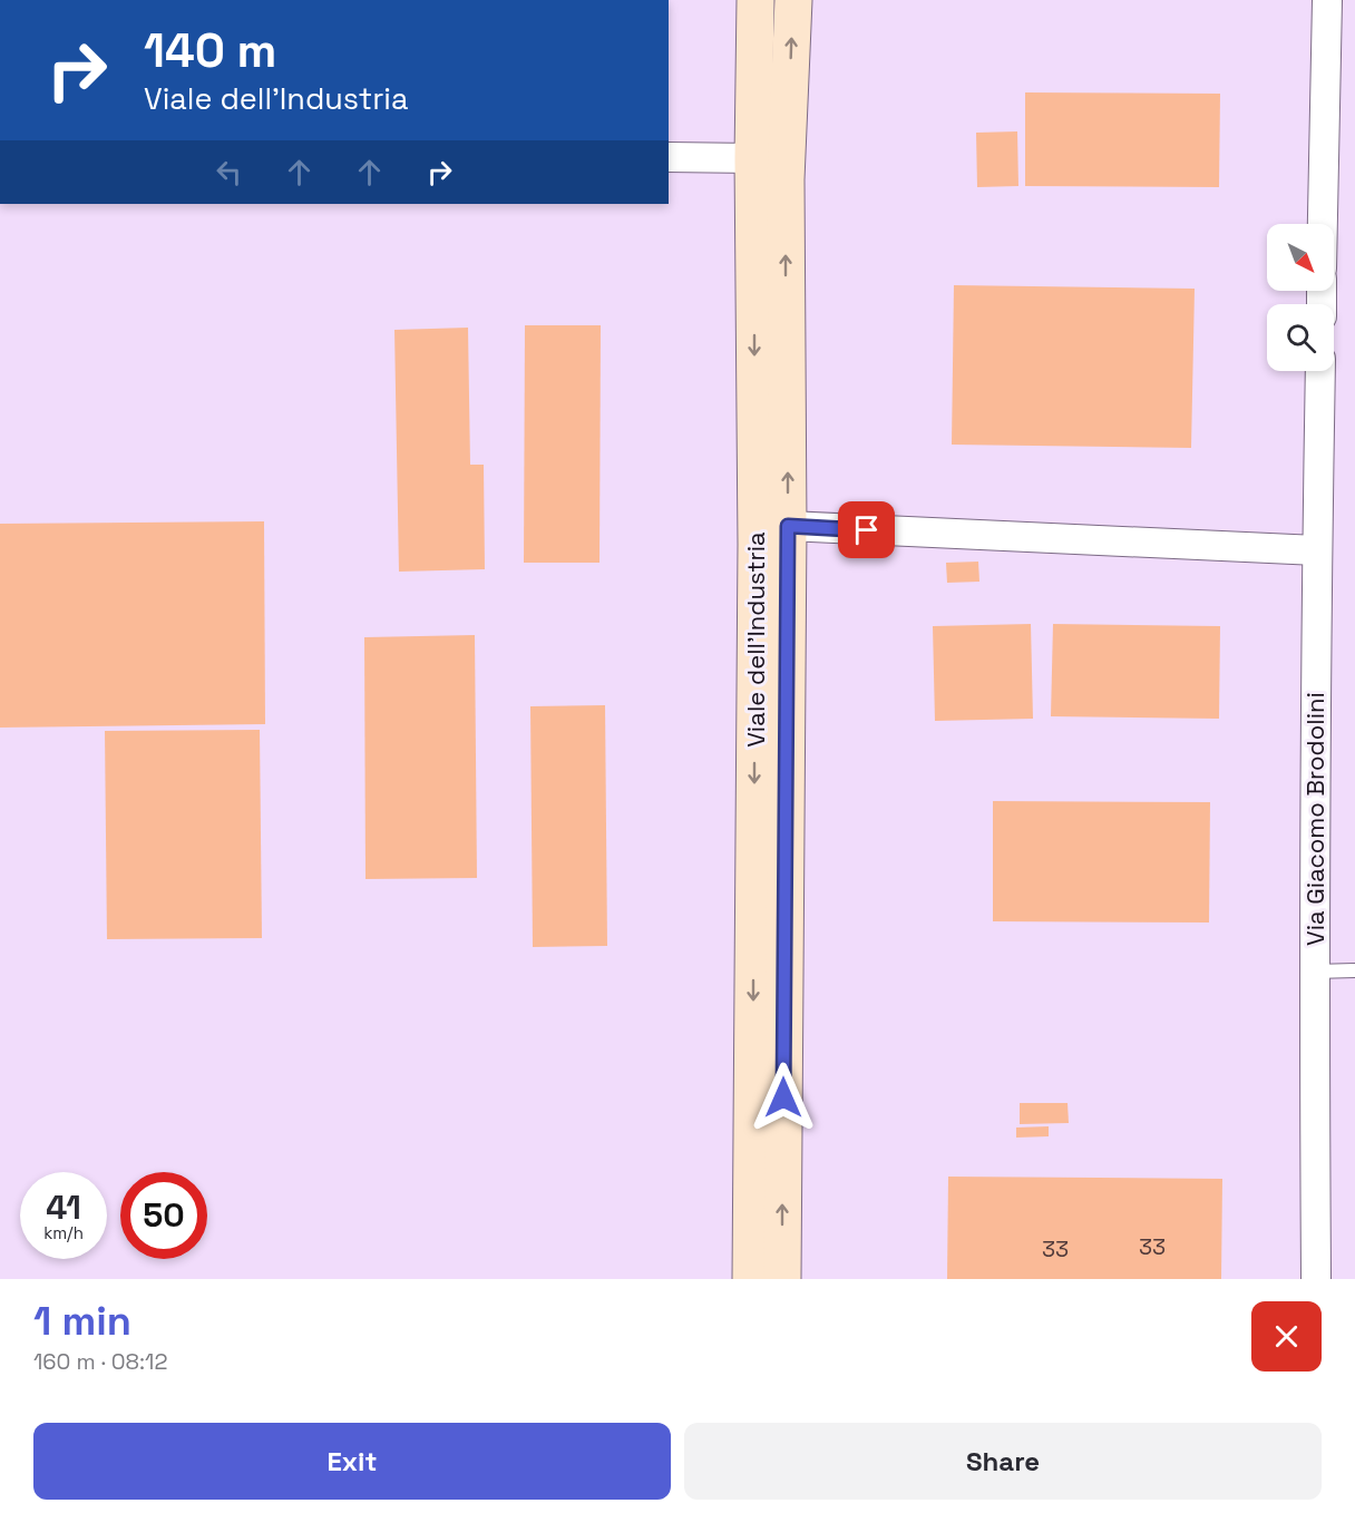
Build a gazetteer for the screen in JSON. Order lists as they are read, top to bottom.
{
  "streets": {
    "main road": ["Viale dell'Industria"],
    "street": ["Via Giacomo Brodolini"]
  },
  "crossings": [
    ["Viale dell'Industria", "Via Giacomo Brodolini"]
  ],
  "house_numbers": ["33", "33"],
  "north": "bottom right",
  "page": {
    "turn": ["140 m", "Viale dell'Industria"],
    "speed": "41 km/h",
    "limit": "50",
    "heading": ["1 min", "160 m · 08:12"],
    "buttons": ["Exit", "Share"]
  }
}
